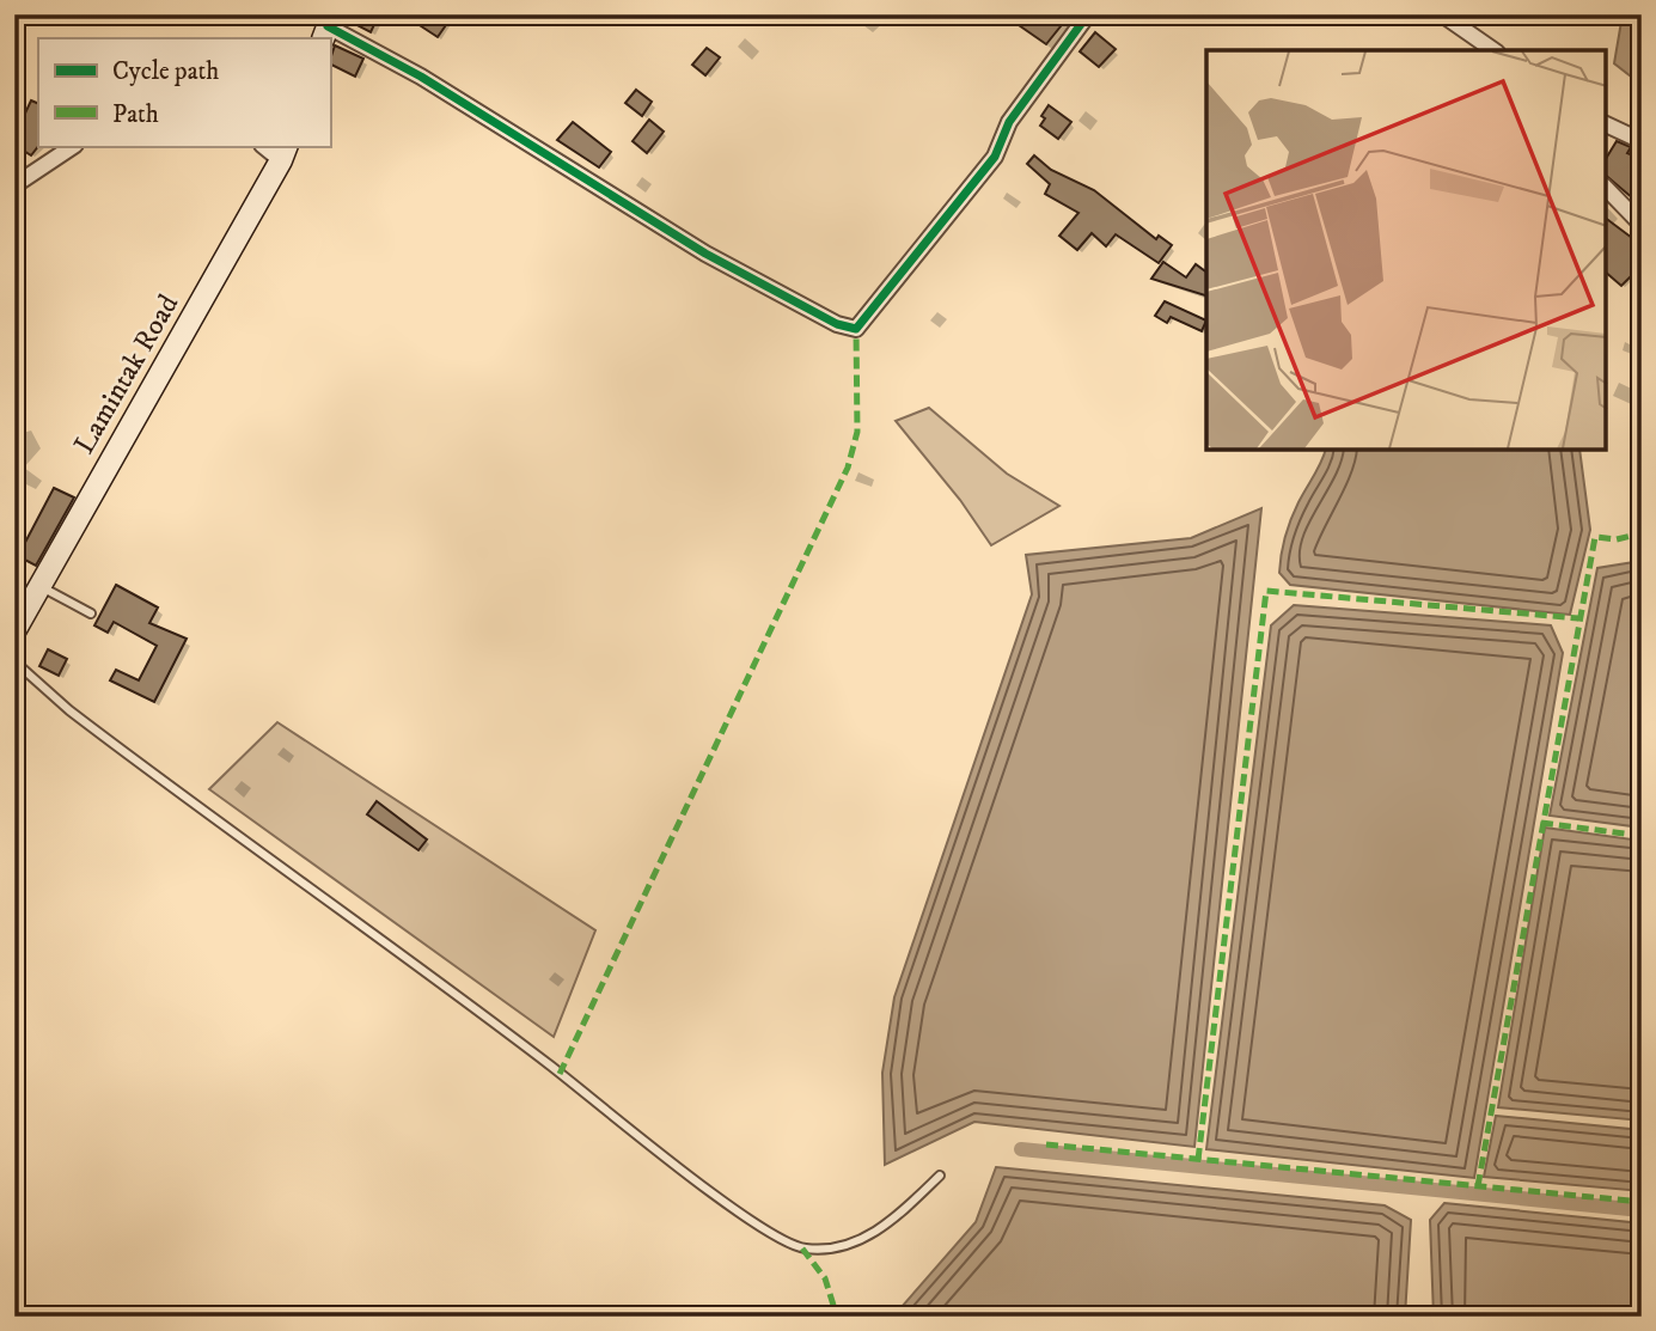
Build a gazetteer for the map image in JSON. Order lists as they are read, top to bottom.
{
  "streets": {
    "main road": ["Lamintak Road"]
  },
  "legend": ["Cycle path", "Path"]
}
